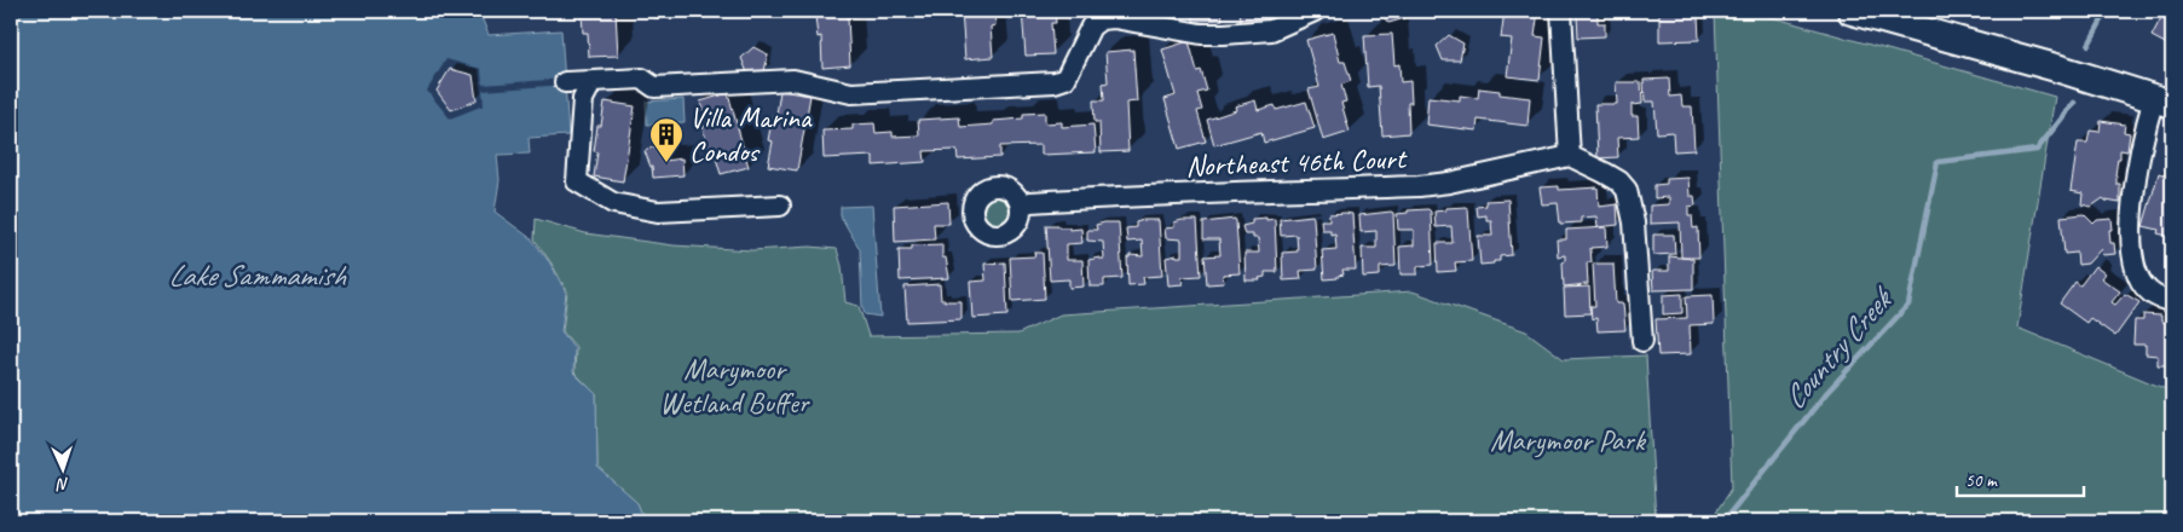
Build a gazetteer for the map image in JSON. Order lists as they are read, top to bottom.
{
  "streets": {
    "street": ["Northeast 46th Court"]
  },
  "water": ["Lake Sammamish", "Country Creek"],
  "parks": ["Marymoor Wetland Buffer", "Marymoor Park"],
  "places": {
    "building": ["Villa Marina Condos"]
  },
  "scale_bar": "50 m",
  "north": "bottom"
}
